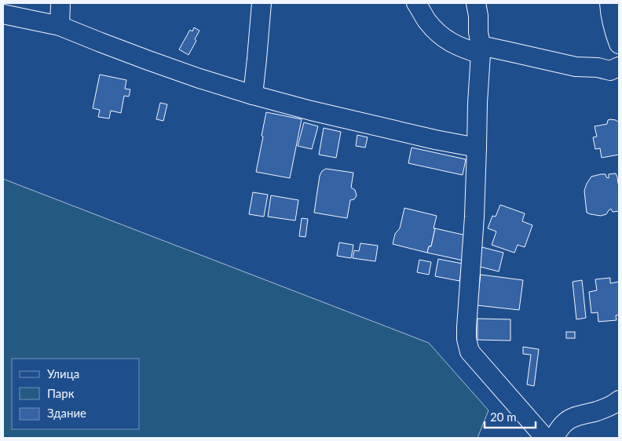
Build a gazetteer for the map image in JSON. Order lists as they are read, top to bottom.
{
  "legend": ["Улица", "Парк", "Здание"],
  "scale_bar": "20 m"
}
